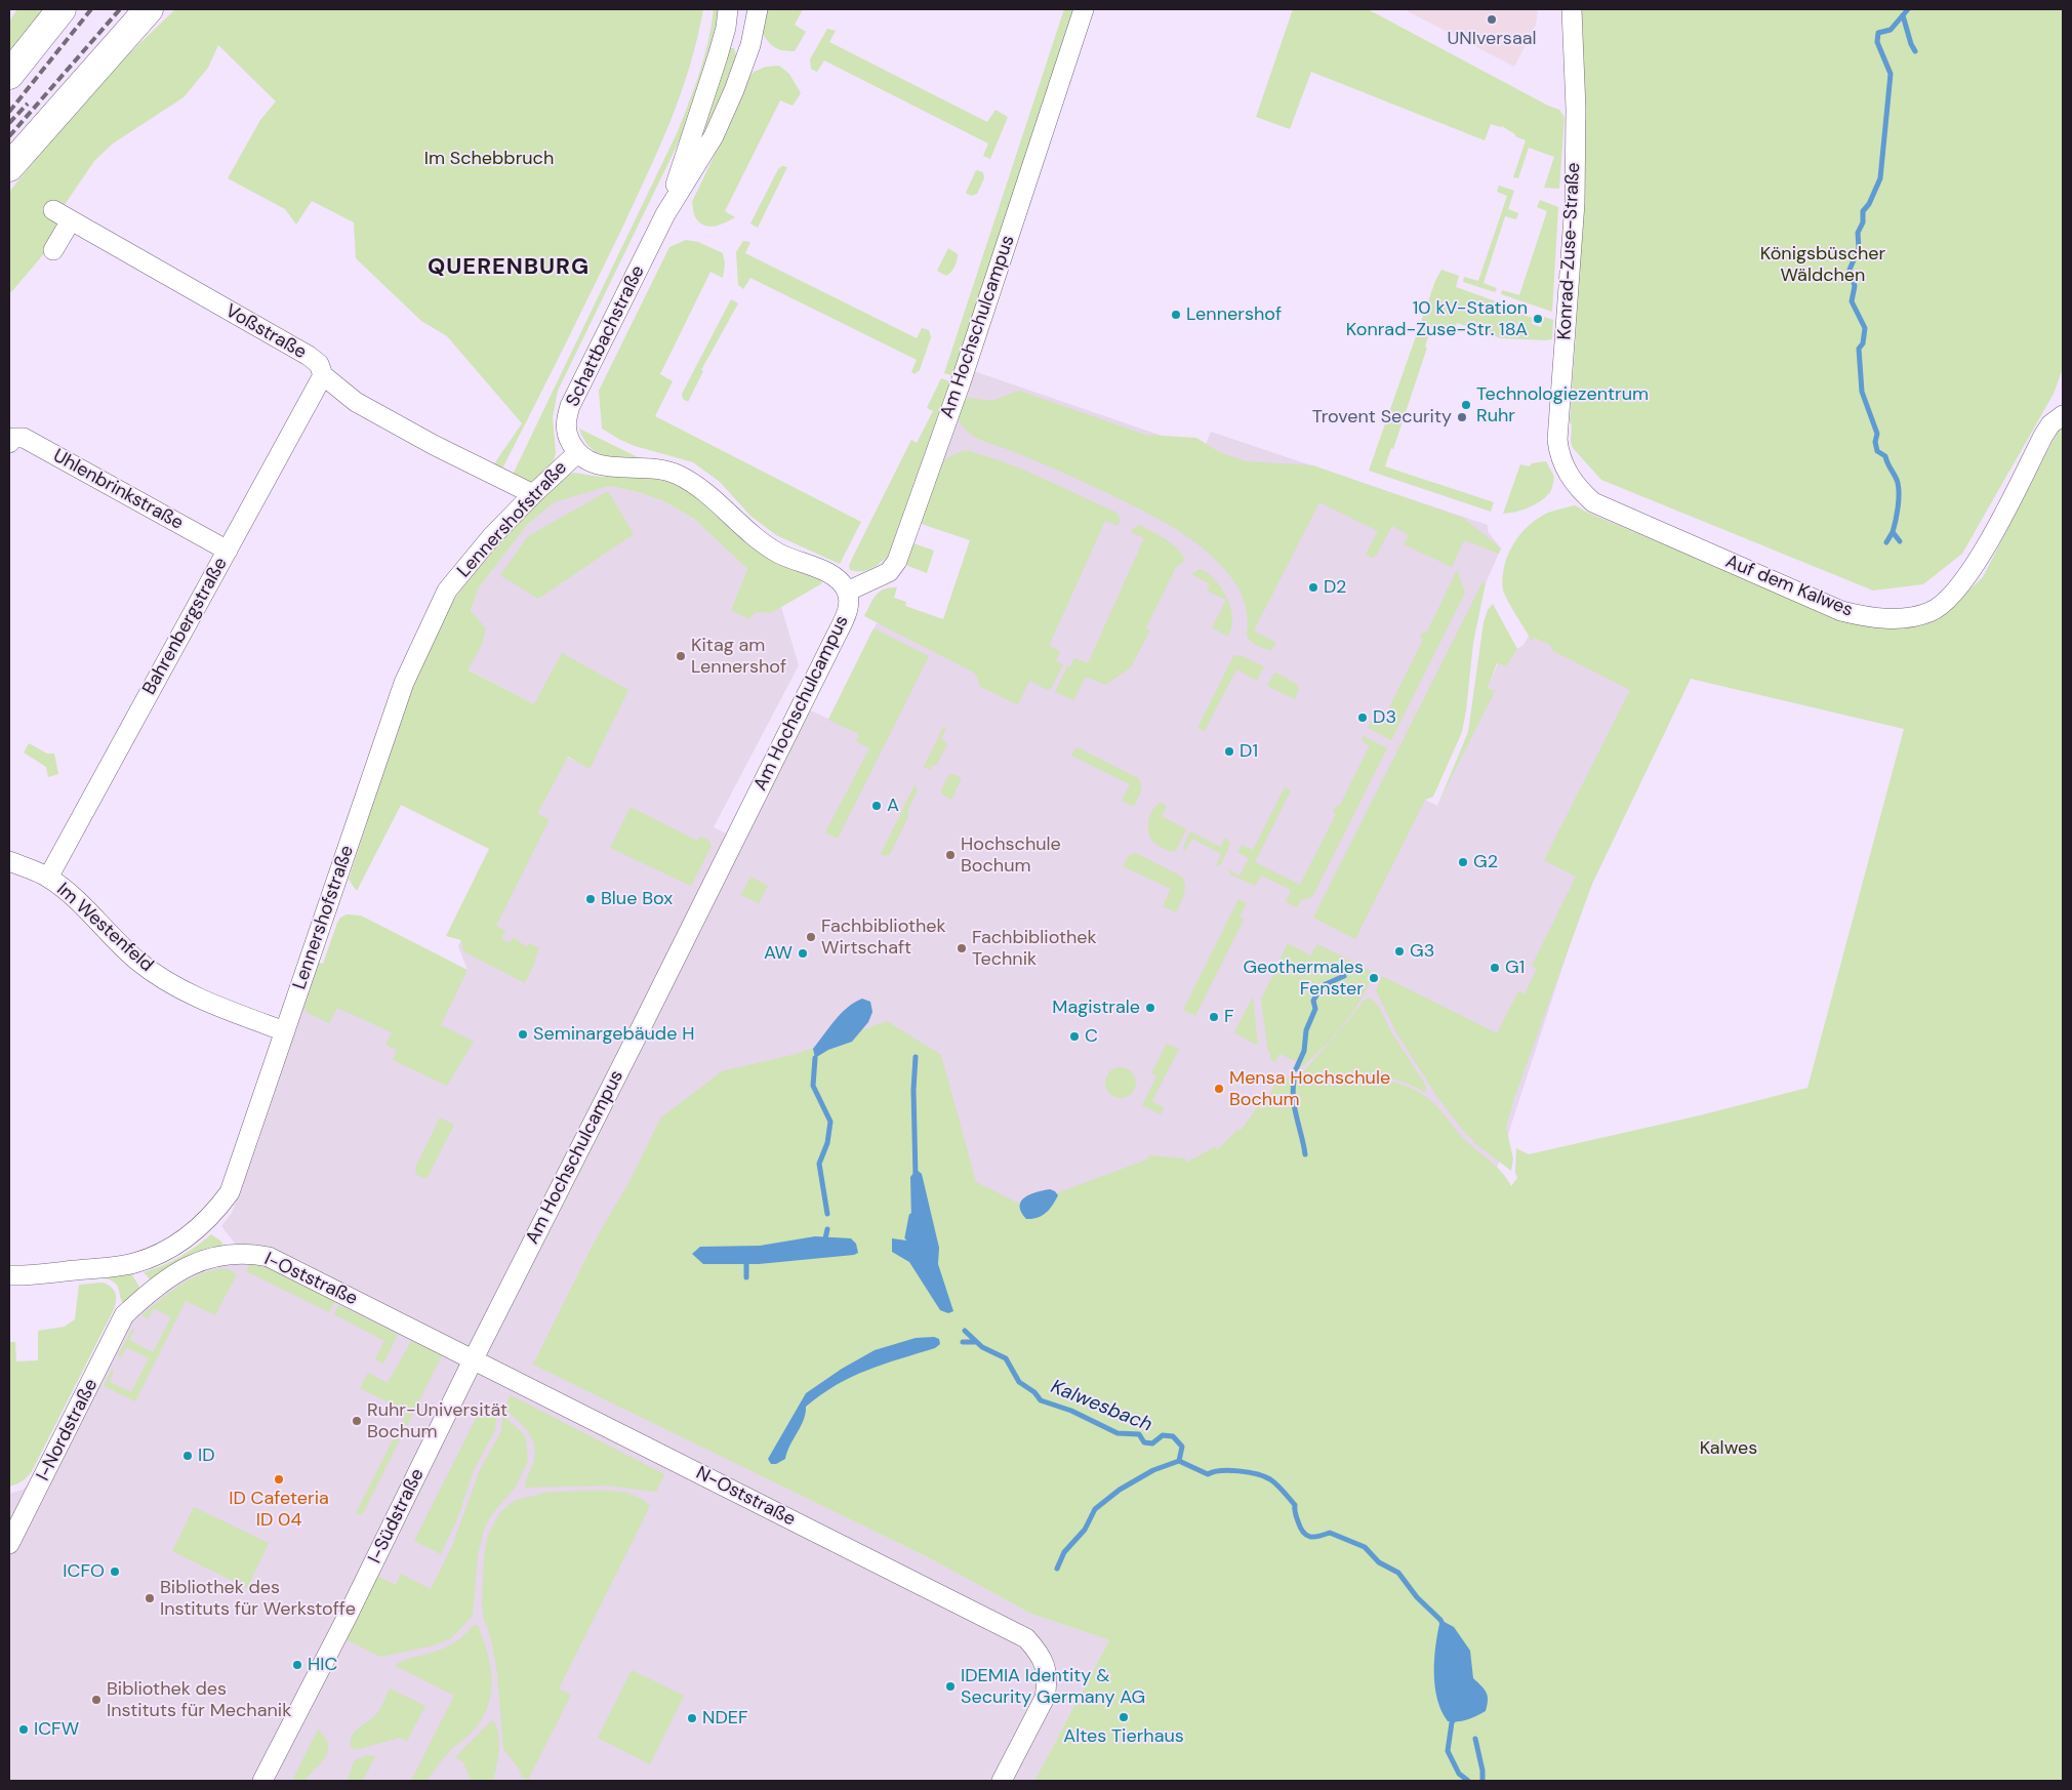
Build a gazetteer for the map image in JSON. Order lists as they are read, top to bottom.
{
  "streets": {
    "street": [
      "Konrad-Zuse-Straße",
      "Am Hochschulcampus",
      "Voßstraße",
      "Schattbachstraße",
      "Uhlenbrinkstraße",
      "Lennershofstraße",
      "Auf dem Kalwes",
      "Bahrenbergstraße",
      "Im Westenfeld",
      "I-Oststraße",
      "I-Nordstraße",
      "N-Oststraße",
      "I-Südstraße"
    ]
  },
  "crossings": [
    ["Konrad-Zuse-Straße", "Auf dem Kalwes"],
    ["Am Hochschulcampus", "I-Oststraße"],
    ["Am Hochschulcampus", "N-Oststraße"],
    ["Am Hochschulcampus", "I-Südstraße"],
    ["Voßstraße", "Lennershofstraße"],
    ["Voßstraße", "Bahrenbergstraße"],
    ["Schattbachstraße", "Lennershofstraße"],
    ["Uhlenbrinkstraße", "Bahrenbergstraße"],
    ["Lennershofstraße", "Im Westenfeld"],
    ["Bahrenbergstraße", "Im Westenfeld"],
    ["I-Oststraße", "I-Nordstraße"],
    ["I-Oststraße", "N-Oststraße"],
    ["I-Oststraße", "I-Südstraße"],
    ["N-Oststraße", "I-Südstraße"]
  ],
  "districts": ["QUERENBURG"],
  "water": ["Kalwesbach"],
  "parks": ["Im Schebbruch", "Königsbüscher Wäldchen", "Kalwes"],
  "places": [
    "UNIversaal",
    "Lennershof",
    "10 kV-Station Konrad-Zuse-Str. 18A",
    "Technologiezentrum Ruhr",
    "Trovent Security",
    "D2",
    "Kitag am Lennershof",
    "D3",
    "D1",
    "A",
    "Hochschule Bochum",
    "G2",
    "Blue Box",
    "Fachbibliothek Wirtschaft",
    "Fachbibliothek Technik",
    "G3",
    "AW",
    "G1",
    "Geothermales Fenster",
    "Magistrale",
    "F",
    "Seminargebäude H",
    "C",
    "Mensa Hochschule Bochum",
    "Ruhr-Universität Bochum",
    "ID",
    "ID Cafeteria ID 04",
    "ICFO",
    "Bibliothek des Instituts für Werkstoffe",
    "HIC",
    "IDEMIA Identity & Security Germany AG",
    "Bibliothek des Instituts für Mechanik",
    "Altes Tierhaus",
    "NDEF",
    "ICFW"
  ]
}
